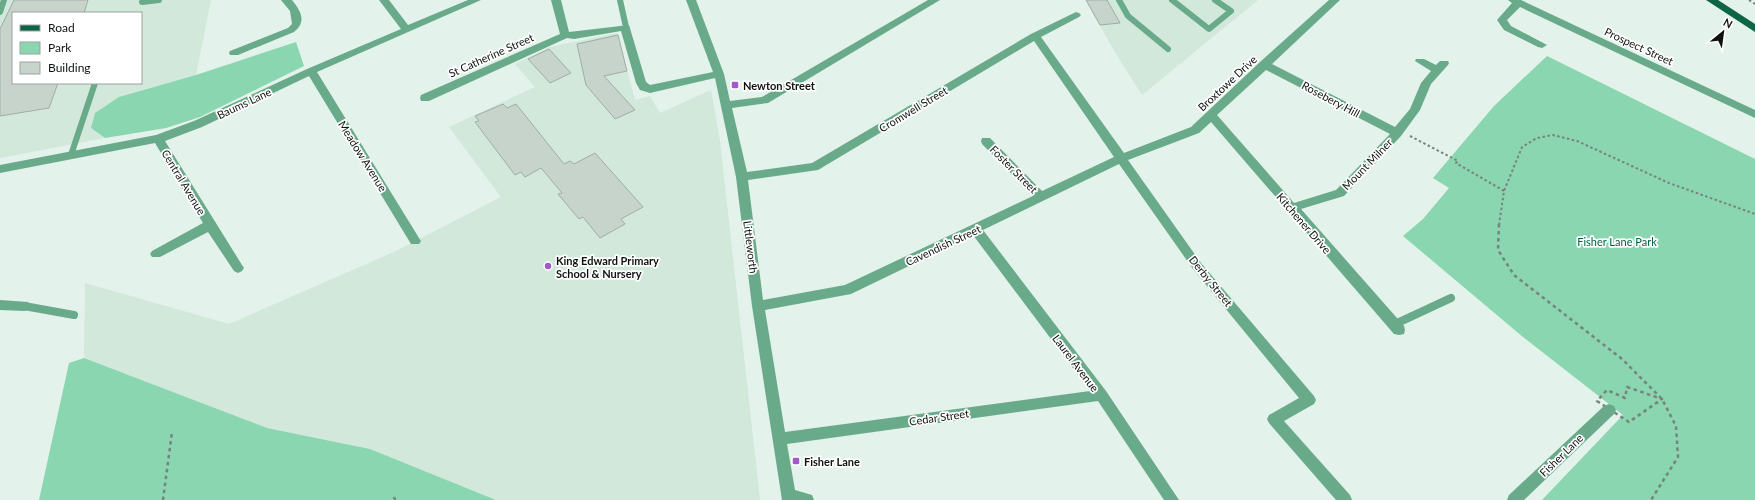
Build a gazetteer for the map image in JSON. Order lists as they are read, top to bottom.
{
  "streets": {
    "street": [
      "Prospect Street",
      "St Catherine Street",
      "Broxtowe Drive",
      "Rosebery Hill",
      "Baums Lane",
      "Cromwell Street",
      "Meadow Avenue",
      "Mount Milner",
      "Foster Street",
      "Central Avenue",
      "Kitchener Drive",
      "Cavendish Street",
      "Littleworth",
      "Derby Street",
      "Laurel Avenue",
      "Cedar Street",
      "Fisher Lane"
    ]
  },
  "crossings": [
    ["Broxtowe Drive", "Rosebery Hill"],
    ["Broxtowe Drive", "Kitchener Drive"],
    ["Broxtowe Drive", "Cavendish Street"],
    ["Broxtowe Drive", "Derby Street"],
    ["Rosebery Hill", "Mount Milner"],
    ["Baums Lane", "Meadow Avenue"],
    ["Baums Lane", "Central Avenue"],
    ["Cromwell Street", "Littleworth"],
    ["Cromwell Street", "Derby Street"],
    ["Mount Milner", "Kitchener Drive"],
    ["Foster Street", "Cavendish Street"],
    ["Cavendish Street", "Littleworth"],
    ["Cavendish Street", "Derby Street"],
    ["Cavendish Street", "Laurel Avenue"],
    ["Littleworth", "Cedar Street"],
    ["Laurel Avenue", "Cedar Street"]
  ],
  "parks": ["Fisher Lane Park"],
  "places": {
    "transit": ["Newton Street", "Fisher Lane"],
    "other": ["King Edward Primary School & Nursery"]
  },
  "legend": ["Road", "Park", "Building"],
  "north": "top right"
}
